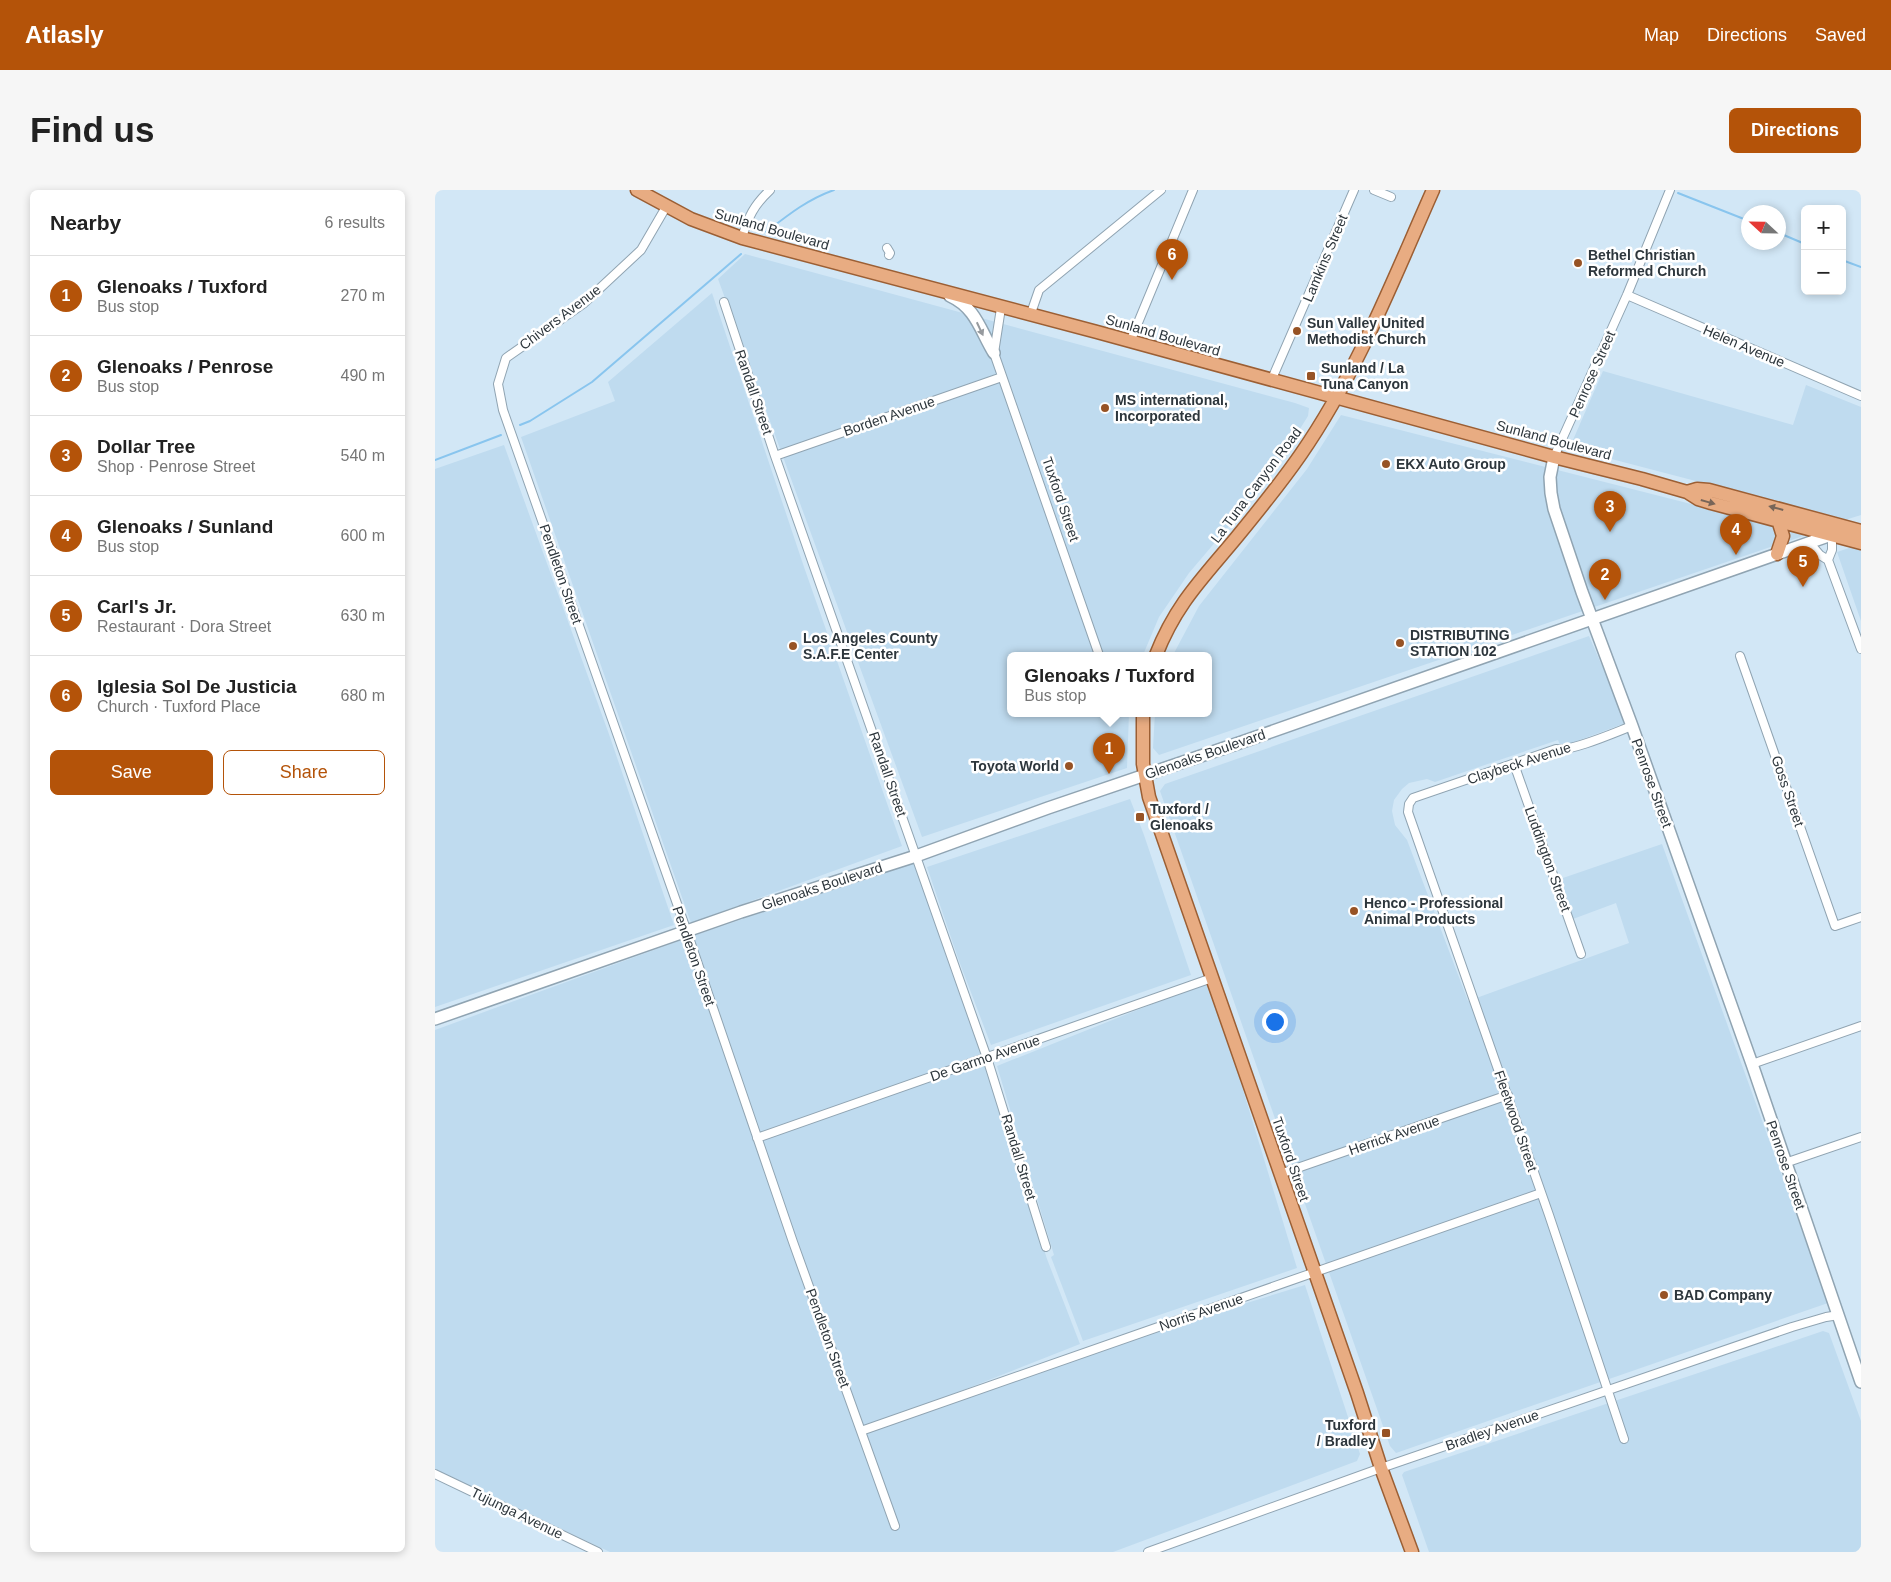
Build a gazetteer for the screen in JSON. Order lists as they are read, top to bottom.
{
  "streets": {
    "main road": [
      "Sunland Boulevard",
      "Penrose Street",
      "La Tuna Canyon Road",
      "Tuxford Street",
      "Glenoaks Boulevard"
    ],
    "street": [
      "Lamkins Street",
      "Chivers Avenue",
      "Helen Avenue",
      "Randall Street",
      "Borden Avenue",
      "Pendleton Street",
      "Claybeck Avenue",
      "Goss Street",
      "Luddington Street",
      "De Garmo Avenue",
      "Fleetwood Street",
      "Herrick Avenue",
      "Norris Avenue",
      "Bradley Avenue",
      "Tujunga Avenue"
    ]
  },
  "crossings": [
    ["Sunland Boulevard", "Lamkins Street"],
    ["Sunland Boulevard", "Chivers Avenue"],
    ["Sunland Boulevard", "Penrose Street"],
    ["Sunland Boulevard", "La Tuna Canyon Road"],
    ["Sunland Boulevard", "Tuxford Street"],
    ["Sunland Boulevard", "Glenoaks Boulevard"],
    ["Chivers Avenue", "Pendleton Street"],
    ["Helen Avenue", "Penrose Street"],
    ["Penrose Street", "Glenoaks Boulevard"],
    ["Penrose Street", "Claybeck Avenue"],
    ["Penrose Street", "Bradley Avenue"],
    ["Randall Street", "Borden Avenue"],
    ["Randall Street", "Glenoaks Boulevard"],
    ["Randall Street", "De Garmo Avenue"],
    ["Borden Avenue", "Tuxford Street"],
    ["Tuxford Street", "Glenoaks Boulevard"],
    ["Tuxford Street", "De Garmo Avenue"],
    ["Tuxford Street", "Herrick Avenue"],
    ["Tuxford Street", "Norris Avenue"],
    ["Tuxford Street", "Bradley Avenue"],
    ["Pendleton Street", "Glenoaks Boulevard"],
    ["Pendleton Street", "De Garmo Avenue"],
    ["Pendleton Street", "Norris Avenue"],
    ["Claybeck Avenue", "Luddington Street"],
    ["Claybeck Avenue", "Fleetwood Street"],
    ["Fleetwood Street", "Herrick Avenue"],
    ["Fleetwood Street", "Norris Avenue"],
    ["Fleetwood Street", "Bradley Avenue"]
  ],
  "places": {
    "other": [
      "Bethel Christian Reformed Church",
      "Sun Valley United Methodist Church",
      "MS international, Incorporated",
      "EKX Auto Group",
      "DISTRIBUTING STATION 102",
      "Los Angeles County S.A.F.E Center",
      "Toyota World",
      "Henco - Professional Animal Products",
      "BAD Company"
    ],
    "transit": ["Sunland / La Tuna Canyon", "Tuxford / Glenoaks", "Tuxford / Bradley"]
  },
  "north": "left",
  "page": {
    "header": "Atlasly",
    "nav": ["Map", "Directions", "Saved"],
    "buttons": [
      "Directions",
      ["Save", "Share"]
    ],
    "title": "Find us",
    "heading": ["Nearby", "6 results"],
    "map_buttons": ["+", "−"],
    "pins": [
      "6",
      "3",
      "4",
      "5",
      "2",
      "1"
    ],
    "list": [
      {
        "mark": "1",
        "name": "Glenoaks / Tuxford",
        "note": "Bus stop",
        "value": "270 m"
      },
      {
        "mark": "2",
        "name": "Glenoaks / Penrose",
        "note": "Bus stop",
        "value": "490 m"
      },
      {
        "mark": "3",
        "name": "Dollar Tree",
        "note": "Shop · Penrose Street",
        "value": "540 m"
      },
      {
        "mark": "4",
        "name": "Glenoaks / Sunland",
        "note": "Bus stop",
        "value": "600 m"
      },
      {
        "mark": "5",
        "name": "Carl's Jr.",
        "note": "Restaurant · Dora Street",
        "value": "630 m"
      },
      {
        "mark": "6",
        "name": "Iglesia Sol De Justicia",
        "note": "Church · Tuxford Place",
        "value": "680 m"
      }
    ],
    "popup": ["Glenoaks / Tuxford", "Bus stop"]
  }
}
